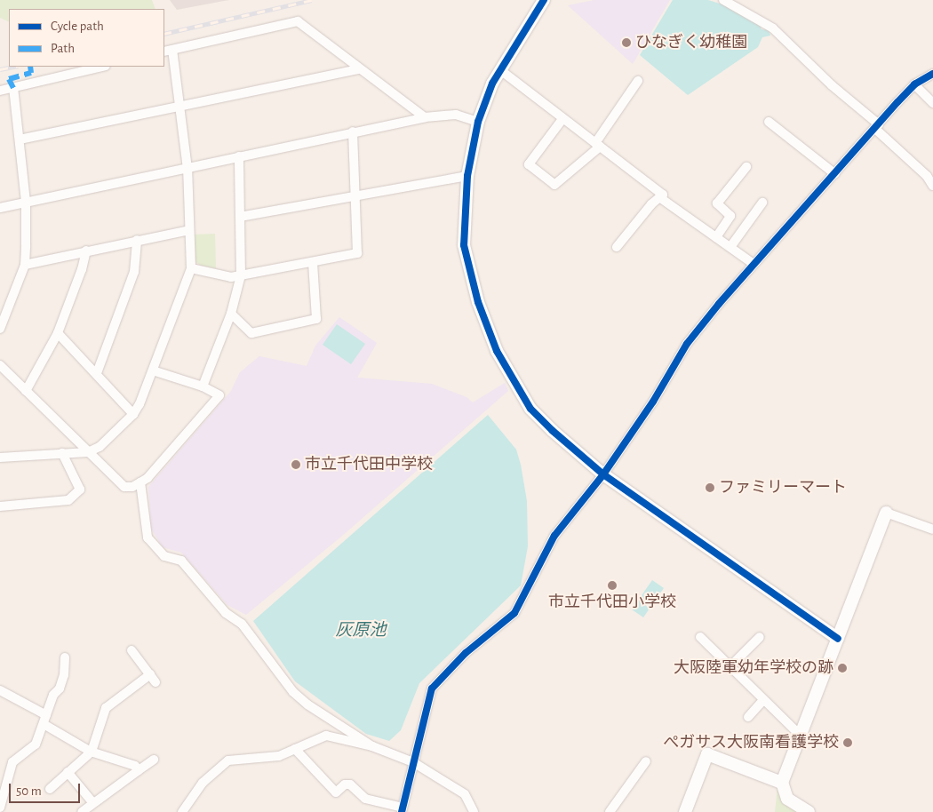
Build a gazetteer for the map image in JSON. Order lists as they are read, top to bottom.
{
  "water": ["灰原池"],
  "places": [
    "ひなぎく幼稚園",
    "市立千代田中学校",
    "ファミリーマート",
    "市立千代田小学校",
    "大阪陸軍幼年学校の跡",
    "ぺガサス大阪南看護学校"
  ],
  "legend": ["Cycle path", "Path"],
  "scale_bar": "50 m"
}
